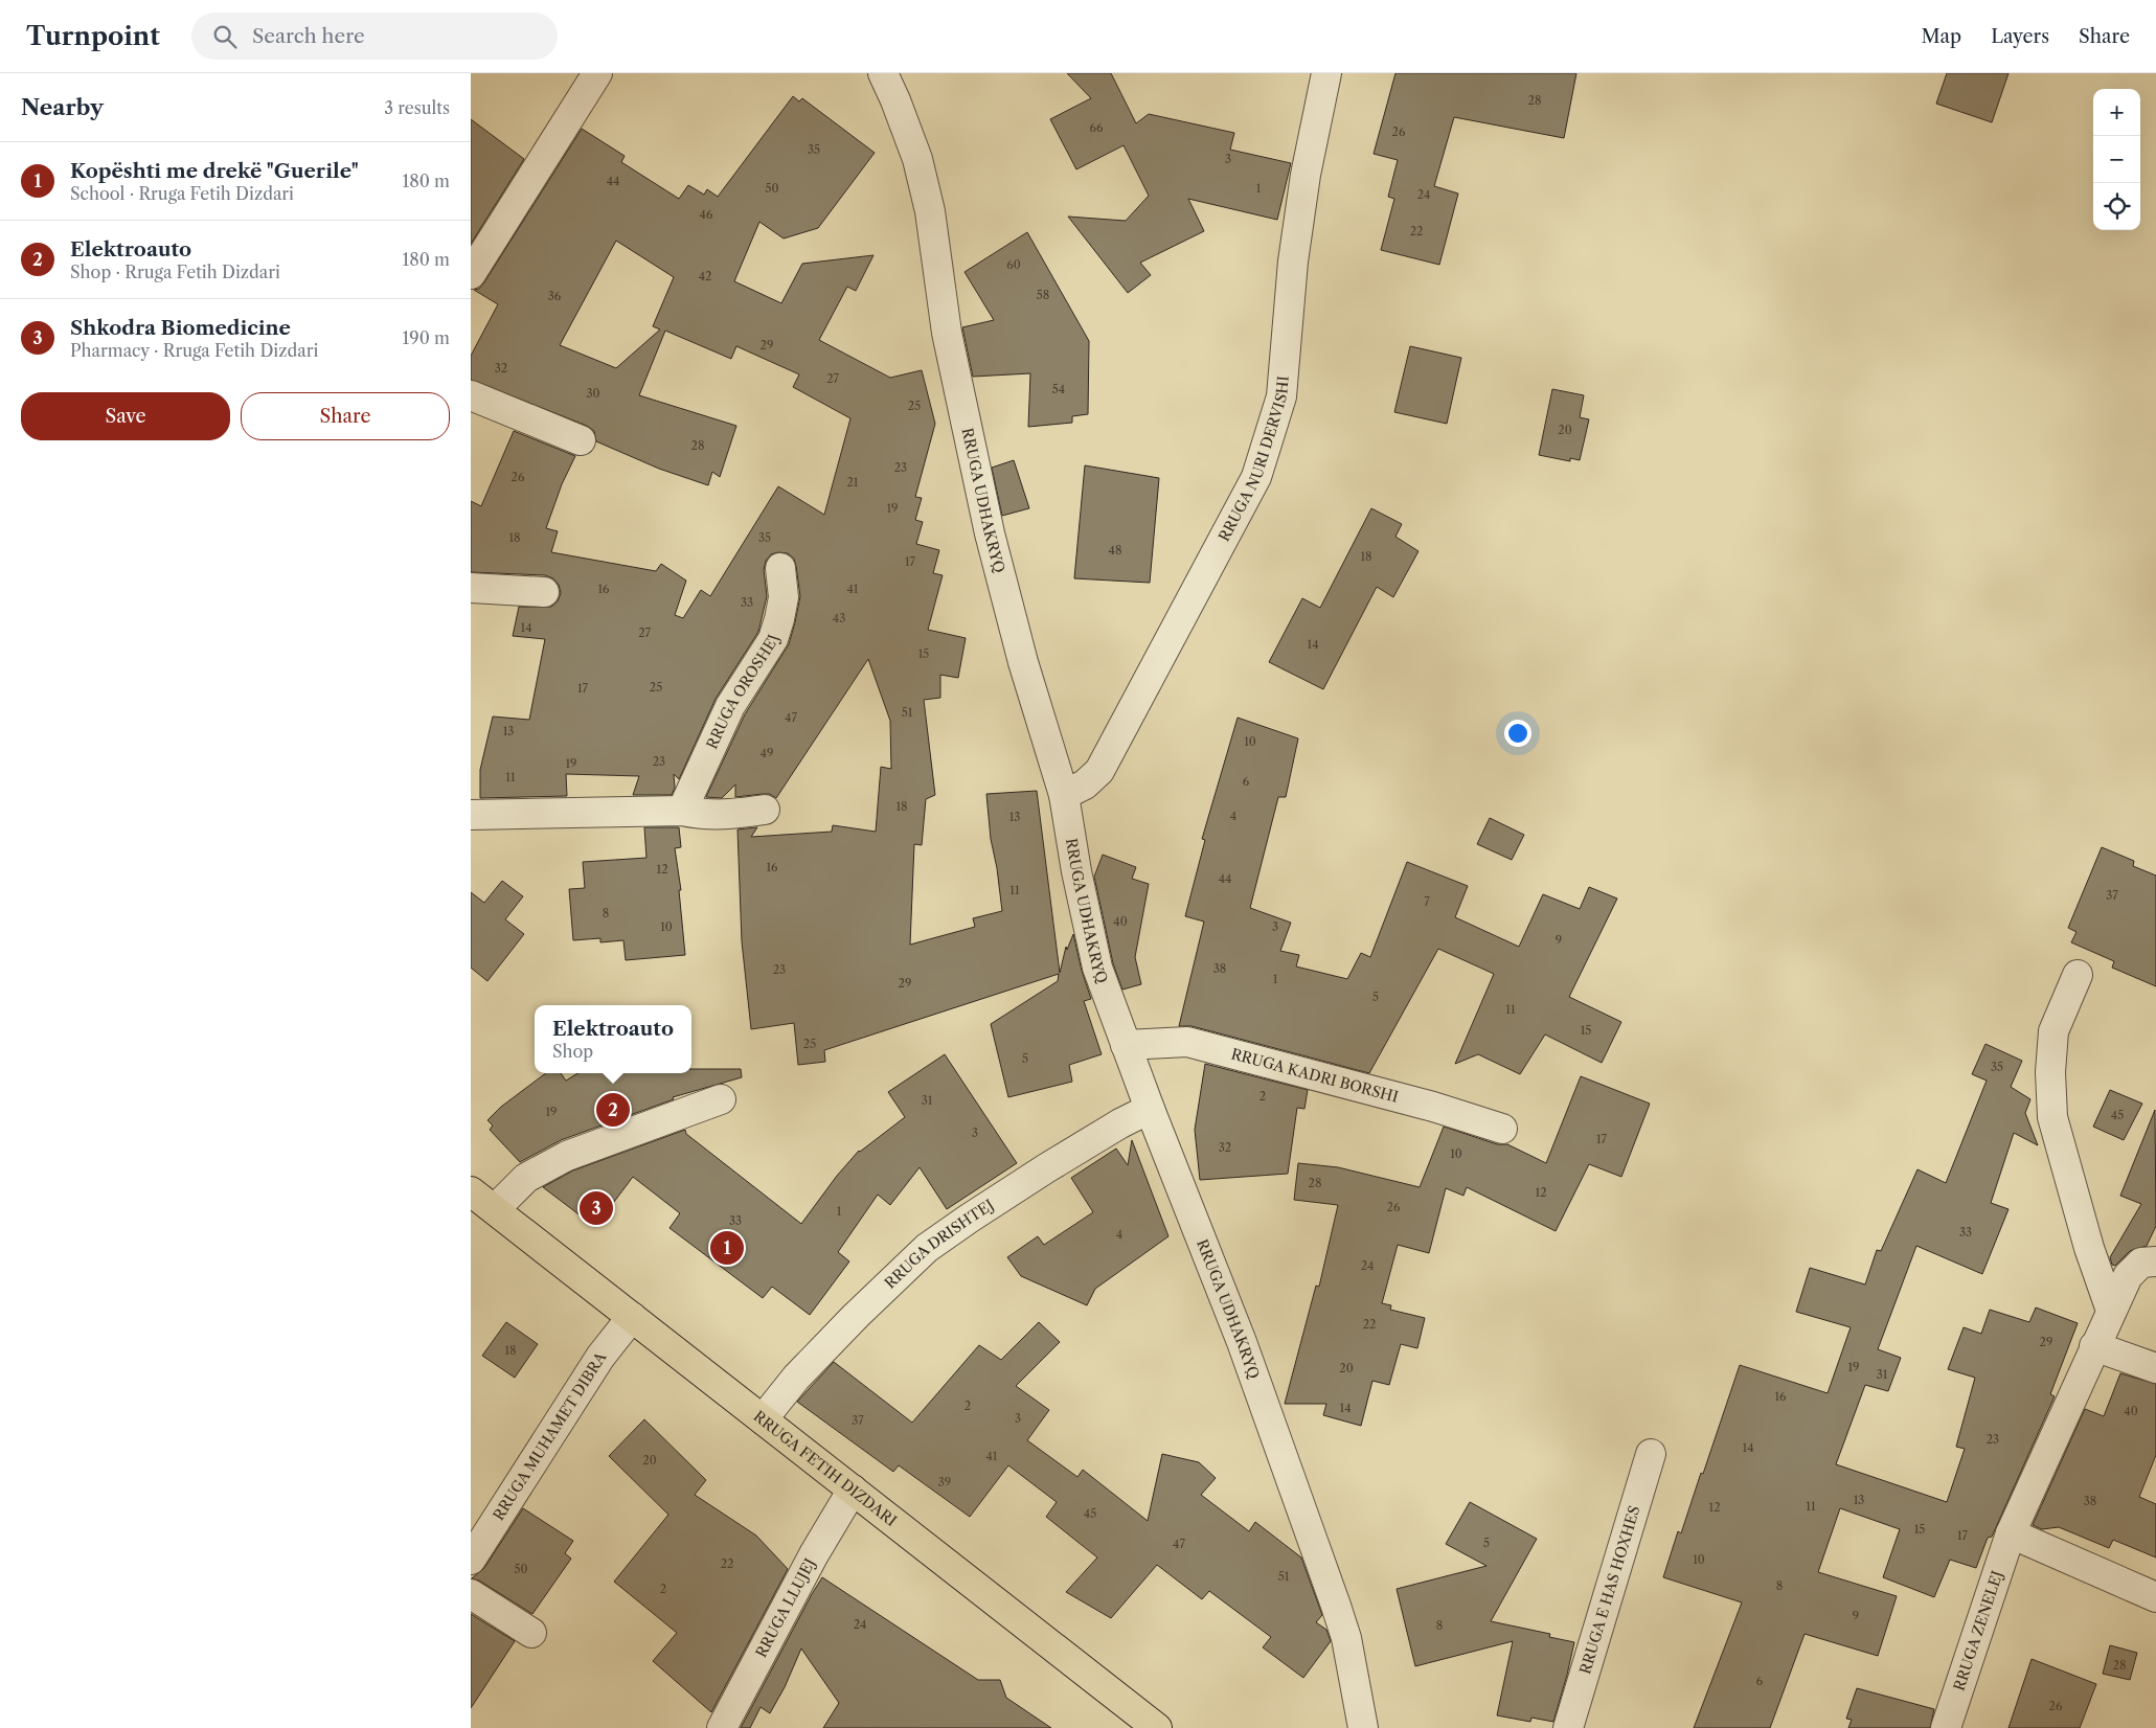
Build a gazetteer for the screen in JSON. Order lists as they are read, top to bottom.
{
  "streets": {
    "main road": ["RRUGA FETIH DIZDARI"],
    "street": [
      "RRUGA NURI DERVISHI",
      "RRUGA UDHAKRYQ",
      "RRUGA OROSHEJ",
      "RRUGA KADRI BORSHI",
      "RRUGA DRISHTEJ",
      "RRUGA MUHAMET DIBRA",
      "RRUGA E HAS HOXHES",
      "RRUGA LLUJEJ",
      "RRUGA ZENELEJ"
    ]
  },
  "crossings": [
    ["RRUGA NURI DERVISHI", "RRUGA UDHAKRYQ"],
    ["RRUGA UDHAKRYQ", "RRUGA KADRI BORSHI"],
    ["RRUGA UDHAKRYQ", "RRUGA DRISHTEJ"],
    ["RRUGA DRISHTEJ", "RRUGA FETIH DIZDARI"],
    ["RRUGA MUHAMET DIBRA", "RRUGA FETIH DIZDARI"],
    ["RRUGA FETIH DIZDARI", "RRUGA LLUJEJ"]
  ],
  "house_numbers": [
    "28",
    "66",
    "26",
    "35",
    "3",
    "44",
    "50",
    "1",
    "24",
    "46",
    "22",
    "60",
    "42",
    "58",
    "36",
    "29",
    "32",
    "27",
    "54",
    "30",
    "25",
    "20",
    "28",
    "23",
    "26",
    "21",
    "19",
    "18",
    "35",
    "48",
    "18",
    "17",
    "16",
    "41",
    "33",
    "43",
    "14",
    "27",
    "14",
    "15",
    "25",
    "17",
    "51",
    "47",
    "13",
    "10",
    "49",
    "23",
    "19",
    "11",
    "6",
    "18",
    "4",
    "13",
    "16",
    "12",
    "44",
    "11",
    "37",
    "7",
    "8",
    "40",
    "10",
    "3",
    "9",
    "38",
    "23",
    "1",
    "29",
    "5",
    "11",
    "15",
    "25",
    "5",
    "35",
    "2",
    "31",
    "19",
    "45",
    "3",
    "17",
    "32",
    "10",
    "28",
    "12",
    "26",
    "1",
    "33",
    "33",
    "4",
    "24",
    "22",
    "29",
    "18",
    "19",
    "20",
    "31",
    "16",
    "2",
    "14",
    "40",
    "3",
    "37",
    "23",
    "14",
    "41",
    "20",
    "39",
    "13",
    "38",
    "11",
    "12",
    "45",
    "15",
    "17",
    "5",
    "47",
    "10",
    "22",
    "50",
    "51",
    "8",
    "2",
    "9",
    "24",
    "8",
    "28",
    "6",
    "26"
  ],
  "page": {
    "header": "Turnpoint",
    "search": "Search here",
    "nav": ["Map", "Layers", "Share"],
    "heading": ["Nearby", "3 results"],
    "map_buttons": ["+", "−"],
    "list": [
      {
        "mark": "1",
        "name": "Kopështi me drekë \"Guerile\"",
        "note": "School · Rruga Fetih Dizdari",
        "value": "180 m"
      },
      {
        "mark": "2",
        "name": "Elektroauto",
        "note": "Shop · Rruga Fetih Dizdari",
        "value": "180 m"
      },
      {
        "mark": "3",
        "name": "Shkodra Biomedicine",
        "note": "Pharmacy · Rruga Fetih Dizdari",
        "value": "190 m"
      }
    ],
    "buttons": ["Save", "Share"],
    "popup": ["Elektroauto", "Shop"],
    "pins": ["2", "3", "1"]
  }
}
